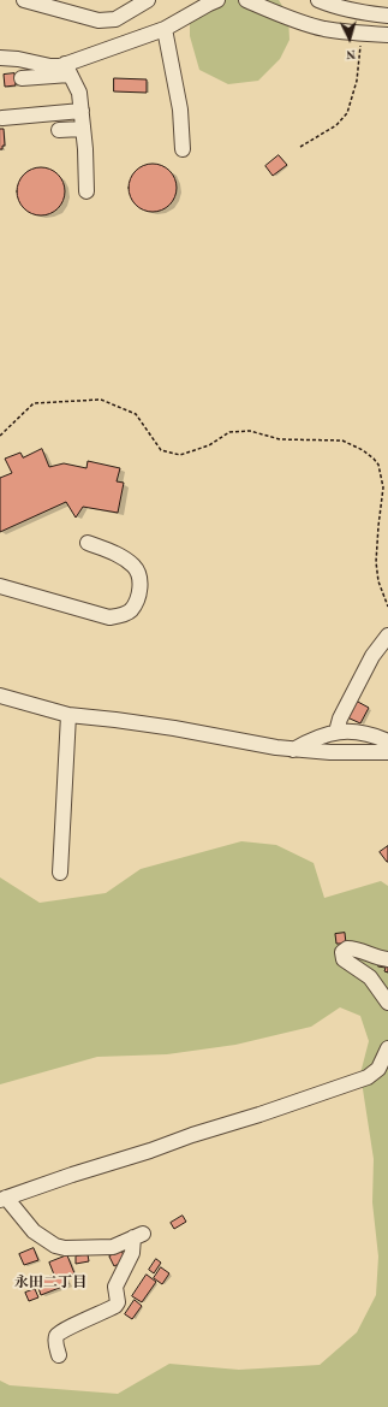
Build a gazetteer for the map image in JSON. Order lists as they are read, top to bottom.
{
  "districts": ["永田二丁目"],
  "north": "bottom"
}
